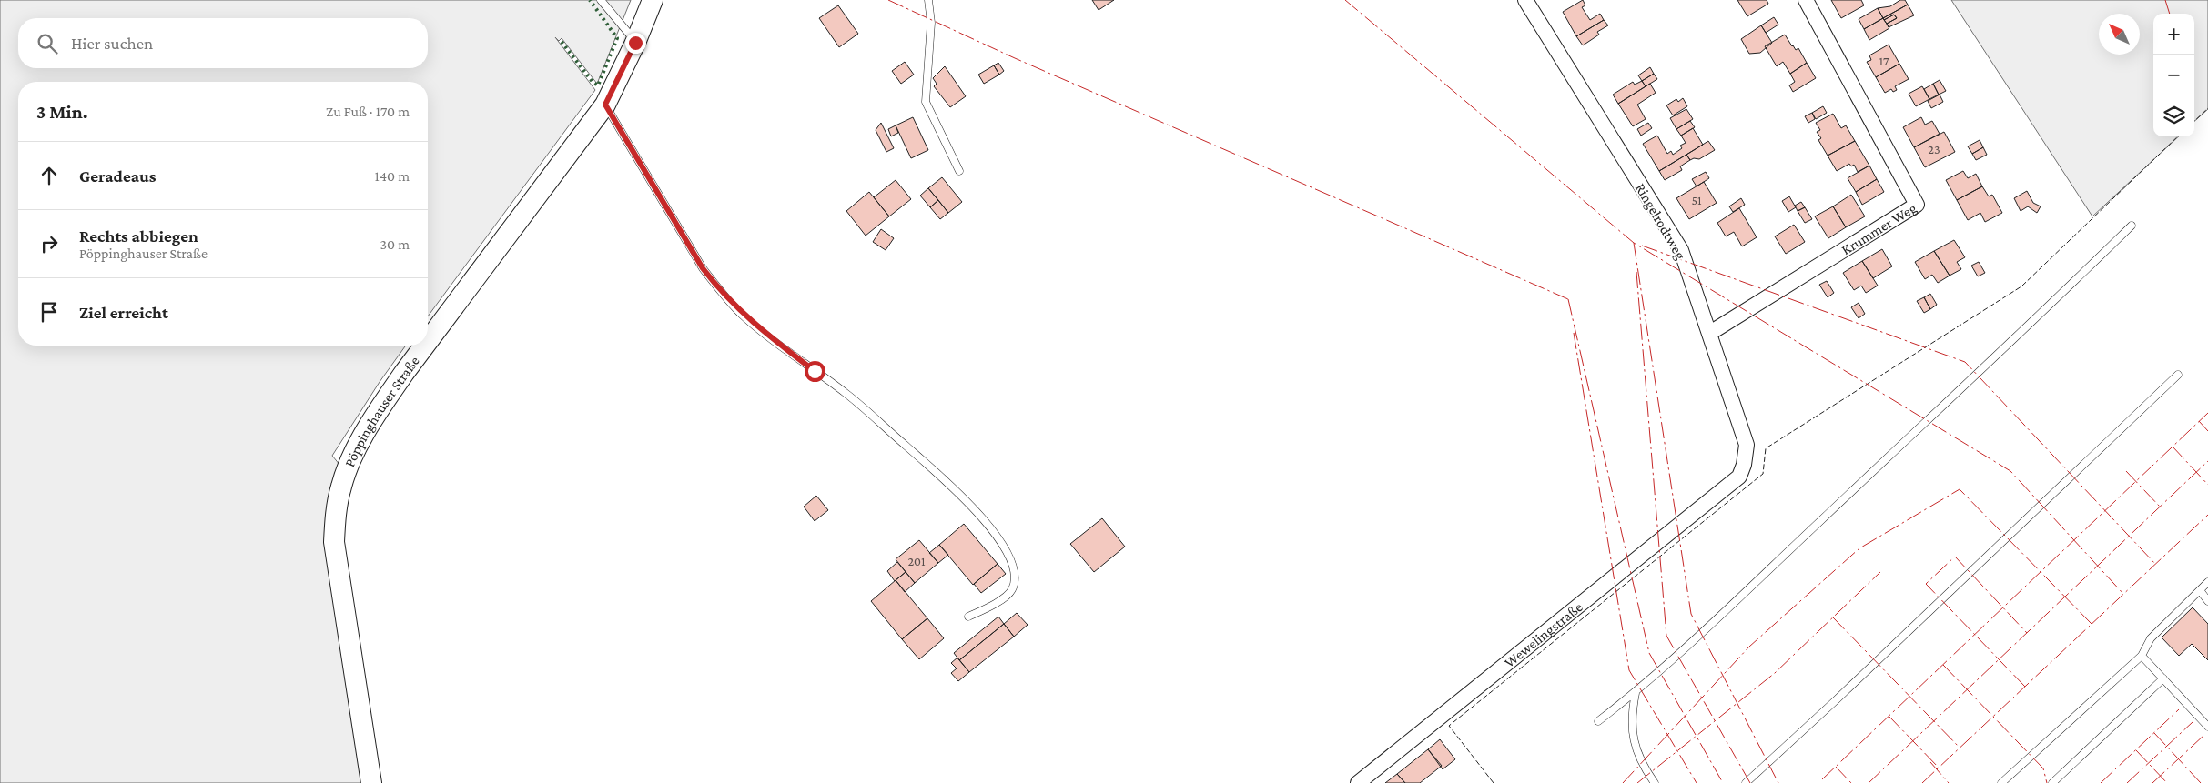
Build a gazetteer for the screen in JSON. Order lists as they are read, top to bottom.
{
  "streets": {
    "main road": ["Pöppinghauser Straße"],
    "street": ["Ringelrodtweg", "Krummer Weg", "Wewelingstraße"]
  },
  "crossings": [
    ["Ringelrodtweg", "Krummer Weg"],
    ["Ringelrodtweg", "Wewelingstraße"]
  ],
  "house_numbers": [
    "17",
    "23",
    "51",
    "201"
  ],
  "north": "top left",
  "page": {
    "map_buttons": ["+", "−"],
    "search": "Hier suchen",
    "heading": ["3 Min.", "Zu Fuß · 170 m"],
    "list": [
      ["Geradeaus", "140 m"],
      ["Rechts abbiegen", "Pöppinghauser Straße", "30 m"],
      "Ziel erreicht"
    ]
  }
}
